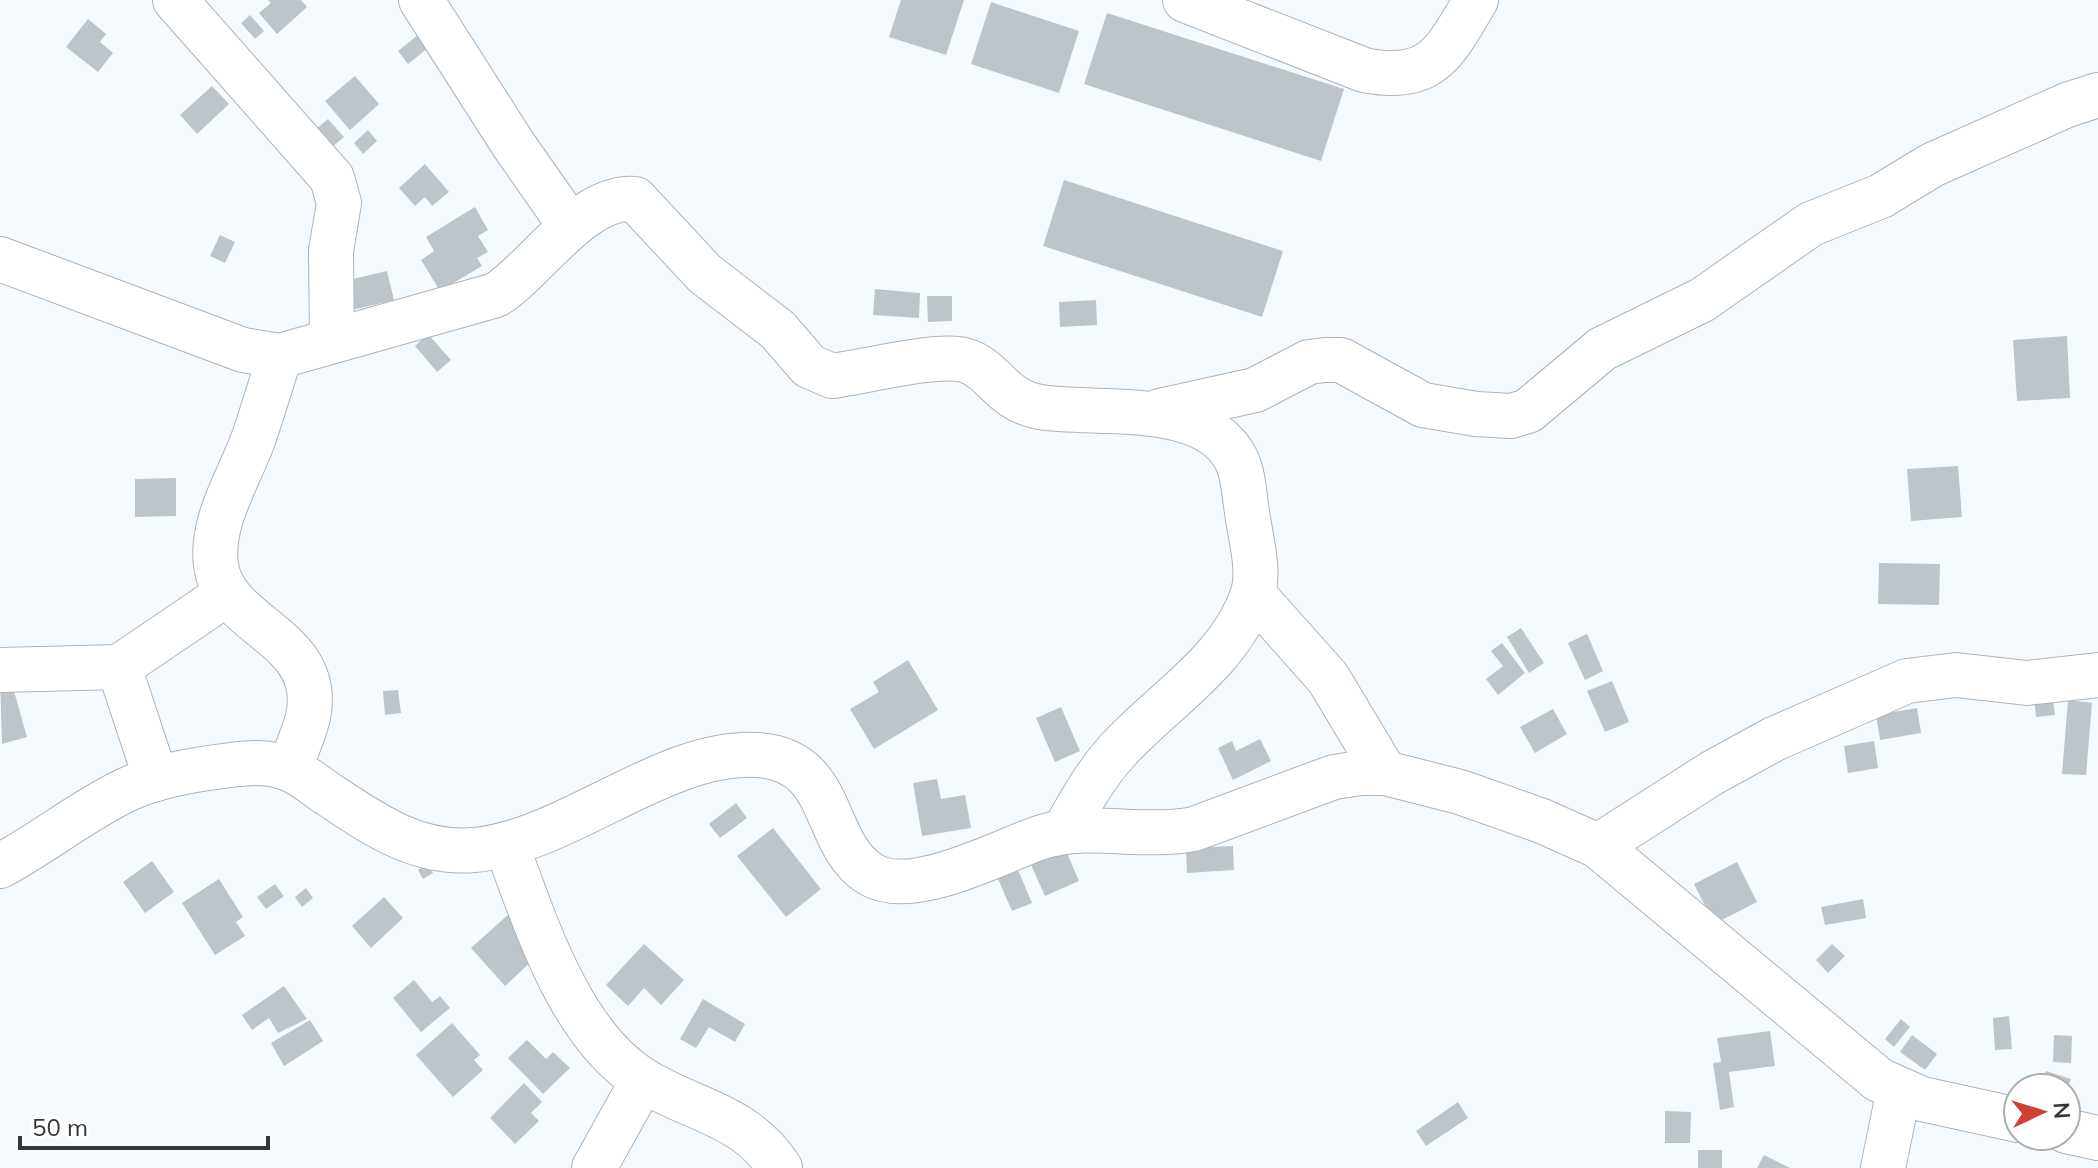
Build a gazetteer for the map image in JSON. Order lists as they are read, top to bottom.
{
  "scale_bar": "50 m",
  "north": "right"
}
